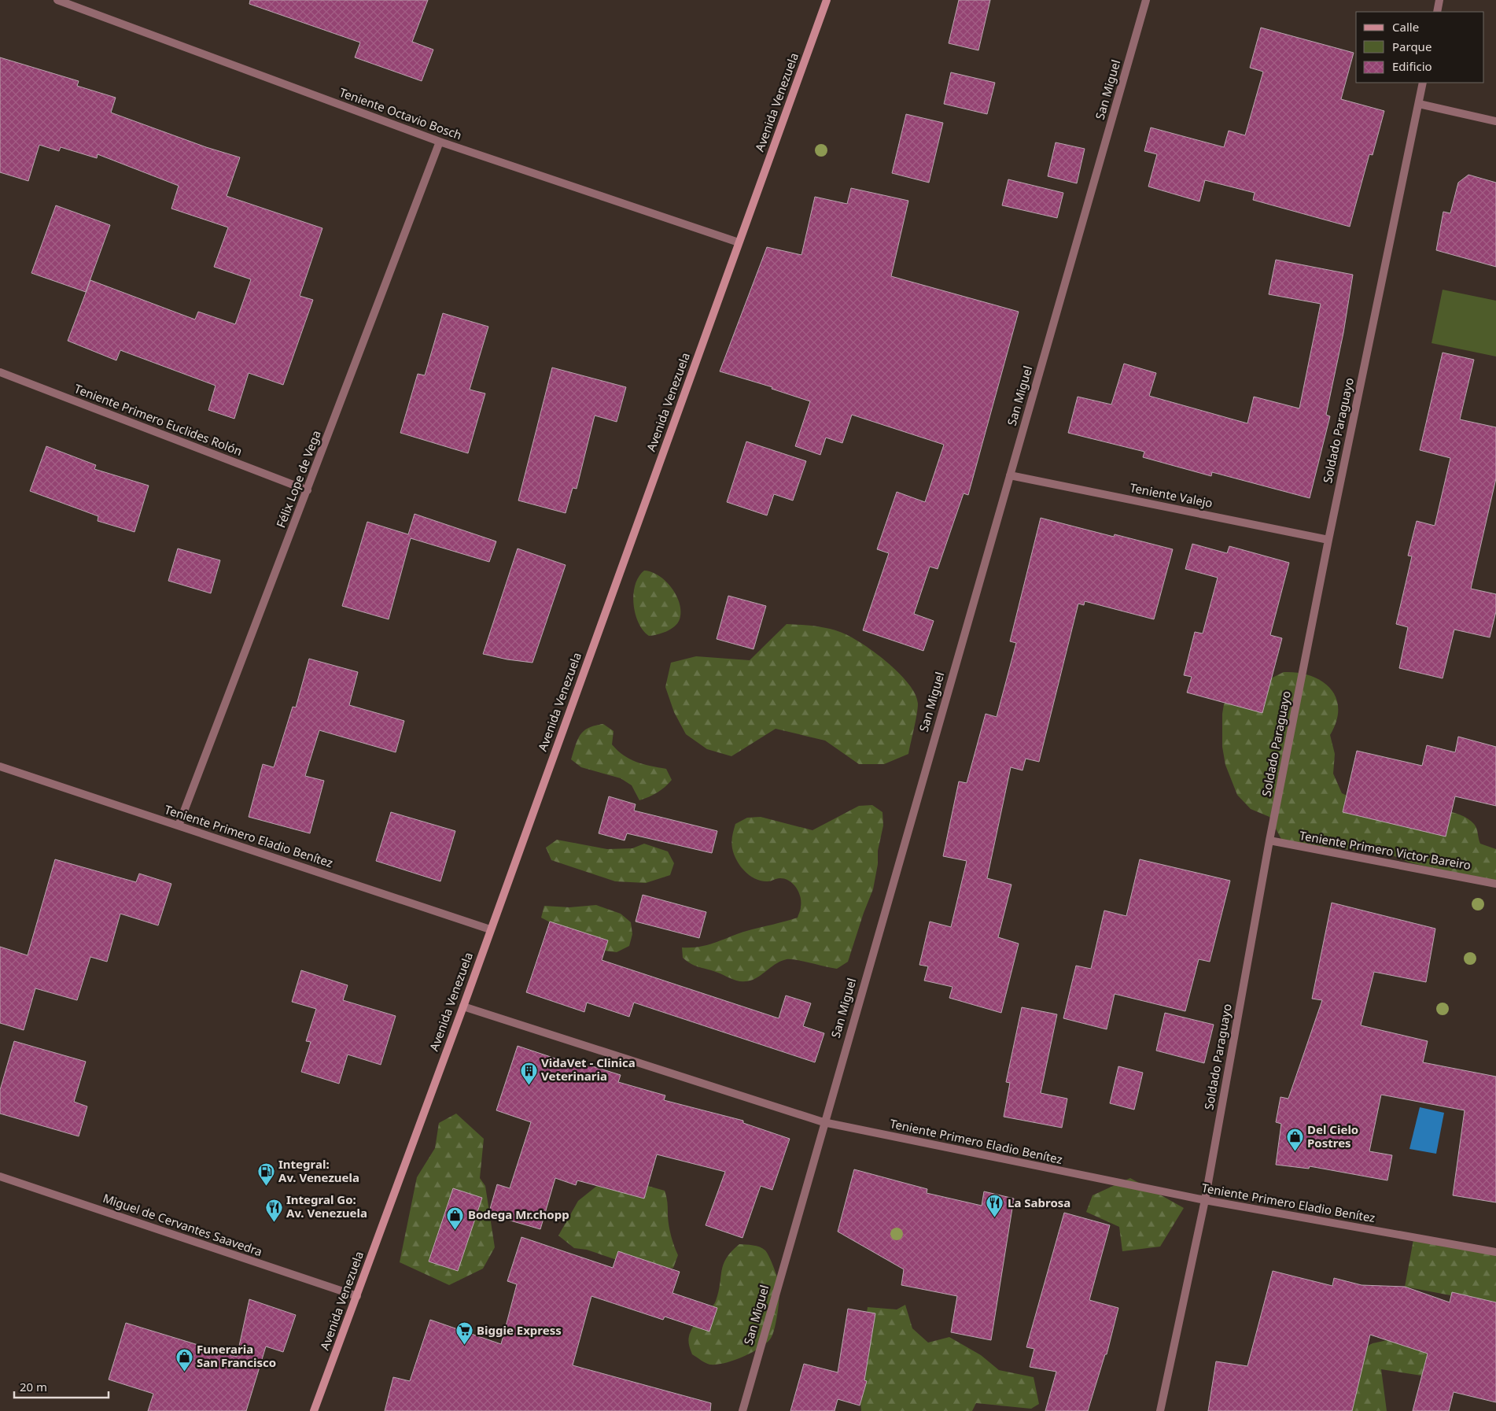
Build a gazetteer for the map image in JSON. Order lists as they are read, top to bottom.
{
  "streets": {
    "main road": ["Avenida Venezuela"],
    "street": [
      "San Miguel",
      "Teniente Octavio Bosch",
      "Teniente Primero Euclides Rolón",
      "Soldado Paraguayo",
      "Félix Lope de Vega",
      "Teniente Valejo",
      "Teniente Primero Eladio Benítez",
      "Teniente Primero Victor Bareiro",
      "Miguel de Cervantes Saavedra"
    ]
  },
  "crossings": [
    ["San Miguel", "Teniente Valejo"],
    ["San Miguel", "Teniente Primero Eladio Benítez"],
    ["Avenida Venezuela", "Teniente Octavio Bosch"],
    ["Avenida Venezuela", "Teniente Primero Eladio Benítez"],
    ["Avenida Venezuela", "Miguel de Cervantes Saavedra"],
    ["Teniente Octavio Bosch", "Félix Lope de Vega"],
    ["Teniente Primero Euclides Rolón", "Félix Lope de Vega"],
    ["Soldado Paraguayo", "Teniente Valejo"],
    ["Soldado Paraguayo", "Teniente Primero Eladio Benítez"],
    ["Soldado Paraguayo", "Teniente Primero Victor Bareiro"],
    ["Félix Lope de Vega", "Teniente Primero Eladio Benítez"]
  ],
  "places": {
    "building": ["VidaVet - Clinica Veterinaria"],
    "shop": ["Del Cielo Postres", "Bodega Mr.chopp", "Funeraria San Francisco"],
    "fuel station": ["Integral: Av. Venezuela"],
    "restaurant": ["La Sabrosa", "Integral Go: Av. Venezuela"],
    "supermarket": ["Biggie Express"]
  },
  "legend": ["Calle", "Parque", "Edificio"],
  "scale_bar": "20 m"
}
